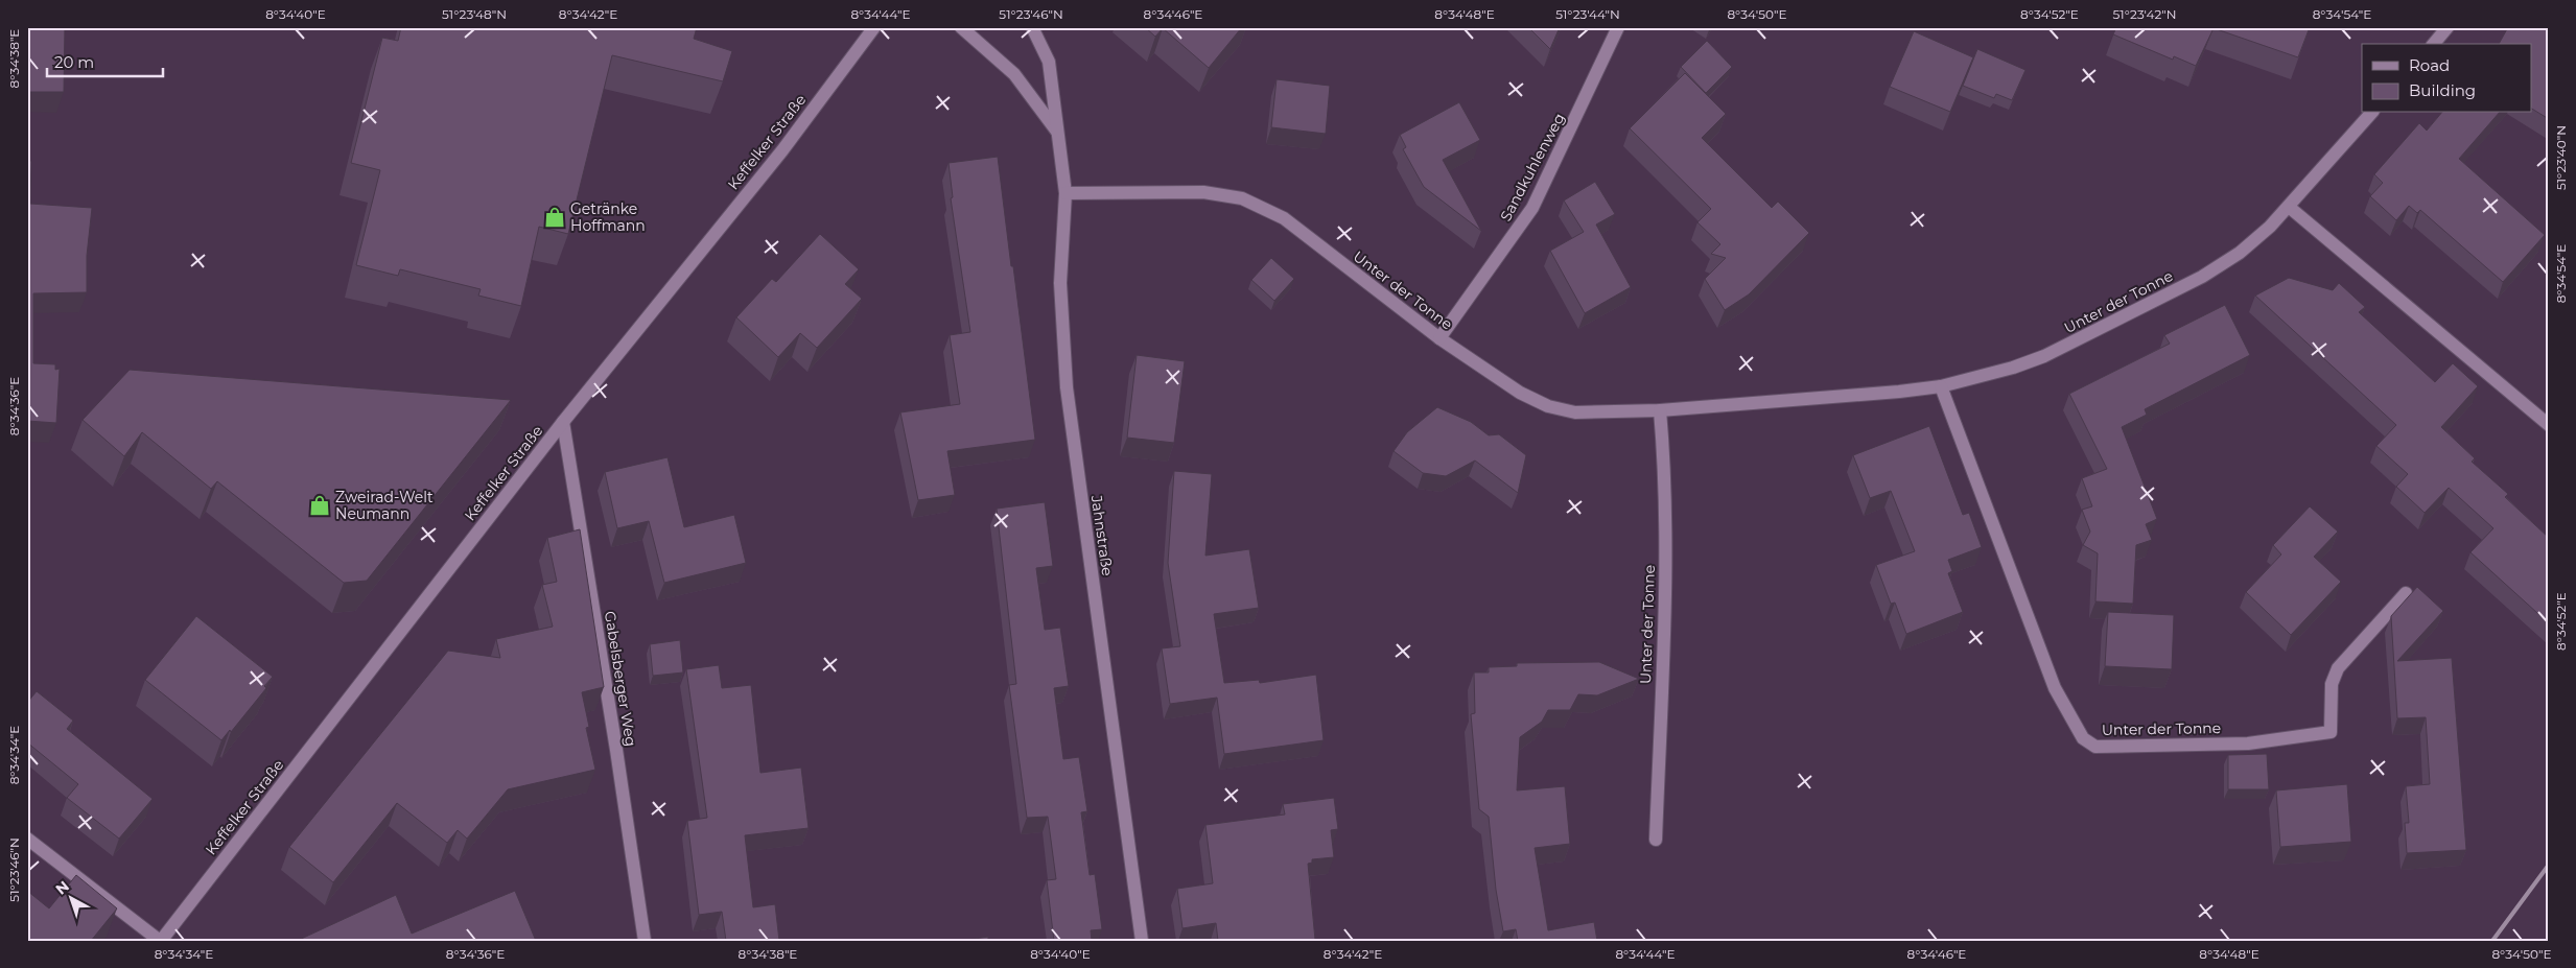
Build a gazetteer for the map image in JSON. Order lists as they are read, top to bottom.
{
  "streets": {
    "street": [
      "Keffelker Straße",
      "Sandkuhlenweg",
      "Unter der Tonne",
      "Jahnstraße",
      "Gabelsberger Weg"
    ]
  },
  "crossings": [
    ["Keffelker Straße", "Gabelsberger Weg"],
    ["Sandkuhlenweg", "Unter der Tonne"],
    ["Unter der Tonne", "Jahnstraße"]
  ],
  "places": {
    "shop": ["Getränke Hoffmann", "Zweirad-Welt Neumann"]
  },
  "legend": ["Road", "Building"],
  "scale_bar": "20 m",
  "north": "top left",
  "coordinates": [
    "8°34'40\"E",
    "51°23'48\"N",
    "8°34'42\"E",
    "8°34'44\"E",
    "51°23'46\"N",
    "8°34'46\"E",
    "8°34'48\"E",
    "51°23'44\"N",
    "8°34'50\"E",
    "8°34'52\"E",
    "51°23'42\"N",
    "8°34'54\"E",
    "8°34'38\"E",
    "51°23'40\"N",
    "8°34'36\"E",
    "8°34'34\"E"
  ]
}
